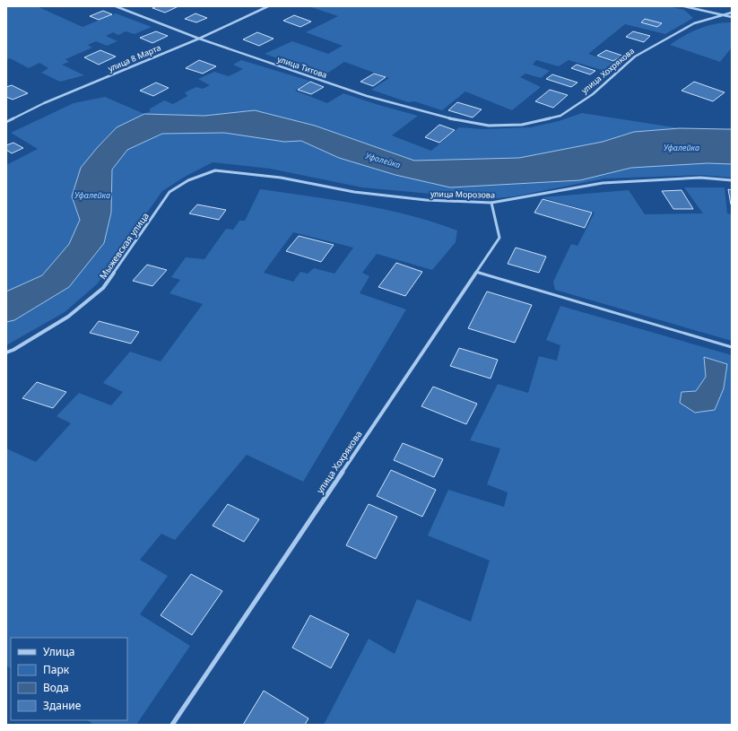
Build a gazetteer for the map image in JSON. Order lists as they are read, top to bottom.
{
  "streets": {
    "street": [
      "улица 8 Марта",
      "улица Титова",
      "улица Хохрякова",
      "улица Морозова",
      "Мыжевская улица"
    ]
  },
  "crossings": [
    ["улица 8 Марта", "улица Титова"],
    ["улица Титова", "улица Хохрякова"],
    ["улица Хохрякова", "улица Морозова"],
    ["улица Морозова", "Мыжевская улица"]
  ],
  "water": ["Уфалейка"],
  "legend": [
    "Улица",
    "Парк",
    "Вода",
    "Здание"
  ]
}
